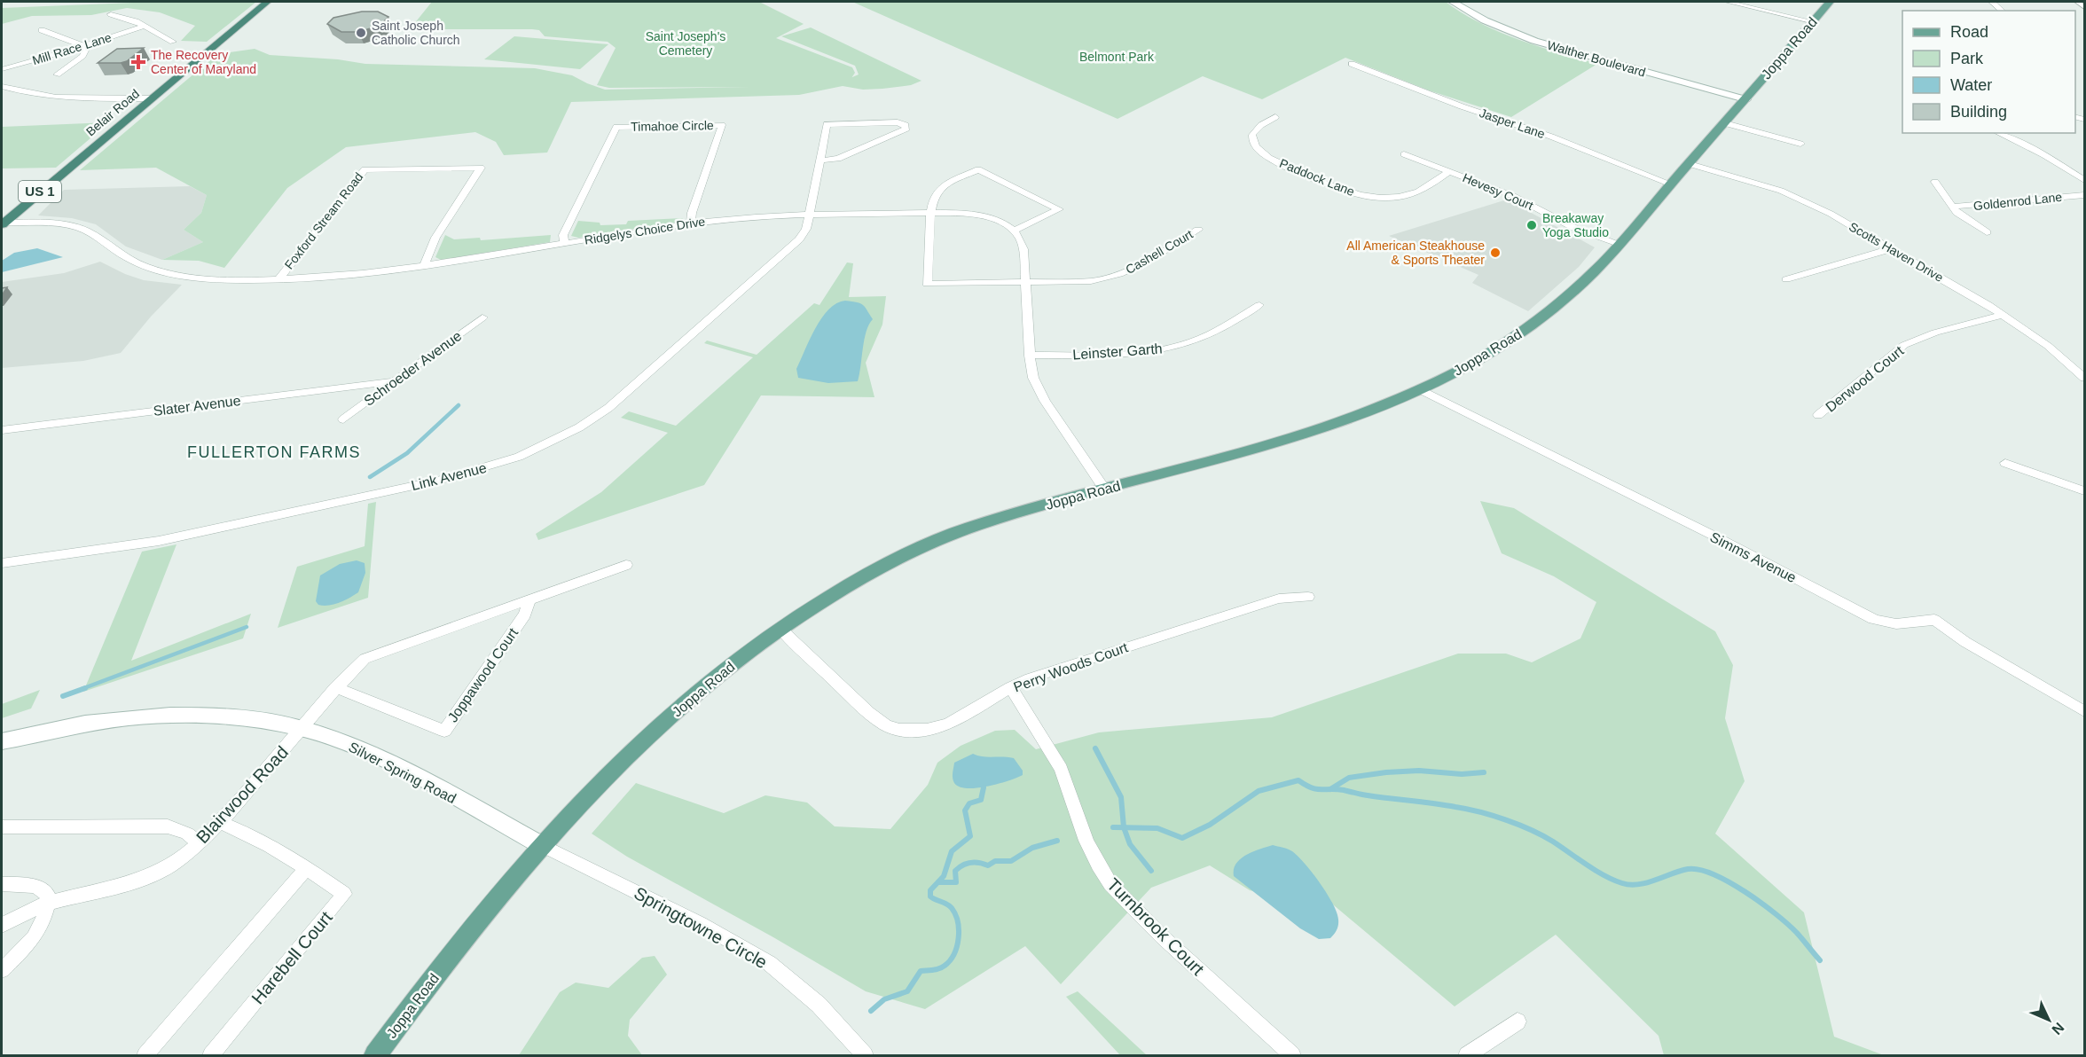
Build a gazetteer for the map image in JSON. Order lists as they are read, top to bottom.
{
  "streets": {
    "highway": ["Belair Road", "US 1"],
    "main road": ["Joppa Road", "Walther Boulevard", "Silver Spring Road"],
    "street": [
      "Mill Race Lane",
      "Jasper Lane",
      "Timahoe Circle",
      "Paddock Lane",
      "Hevesy Court",
      "Goldenrod Lane",
      "Foxford Stream Road",
      "Ridgelys Choice Drive",
      "Cashell Court",
      "Scotts Haven Drive",
      "Leinster Garth",
      "Schroeder Avenue",
      "Derwood Court",
      "Slater Avenue",
      "Link Avenue",
      "Simms Avenue",
      "Perry Woods Court",
      "Joppawood Court",
      "Blairwood Road",
      "Turnbrook Court",
      "Springtowne Circle",
      "Harebell Court"
    ]
  },
  "crossings": [
    ["Joppa Road", "Walther Boulevard"],
    ["Joppa Road", "Jasper Lane"],
    ["Joppa Road", "Hevesy Court"],
    ["Joppa Road", "Scotts Haven Drive"],
    ["Joppa Road", "Simms Avenue"],
    ["Joppa Road", "Perry Woods Court"],
    ["Joppa Road", "Silver Spring Road"],
    ["Joppa Road", "Springtowne Circle"],
    ["Belair Road", "Ridgelys Choice Drive"],
    ["Timahoe Circle", "Ridgelys Choice Drive"],
    ["Paddock Lane", "Hevesy Court"],
    ["Foxford Stream Road", "Ridgelys Choice Drive"],
    ["Ridgelys Choice Drive", "Cashell Court"],
    ["Ridgelys Choice Drive", "Link Avenue"],
    ["Scotts Haven Drive", "Derwood Court"],
    ["Schroeder Avenue", "Slater Avenue"],
    ["Perry Woods Court", "Turnbrook Court"],
    ["Joppawood Court", "Silver Spring Road"],
    ["Joppawood Court", "Blairwood Road"],
    ["Silver Spring Road", "Blairwood Road"],
    ["Silver Spring Road", "Springtowne Circle"],
    ["Blairwood Road", "Harebell Court"]
  ],
  "districts": ["FULLERTON FARMS"],
  "parks": ["Saint Joseph's Cemetery", "Belmont Park"],
  "places": {
    "other": ["Saint Joseph Catholic Church", "Breakaway Yoga Studio", "All American Steakhouse & Sports Theater"],
    "health": ["The Recovery Center of Maryland"]
  },
  "legend": [
    "Road",
    "Park",
    "Water",
    "Building"
  ],
  "north": "bottom right"
}
